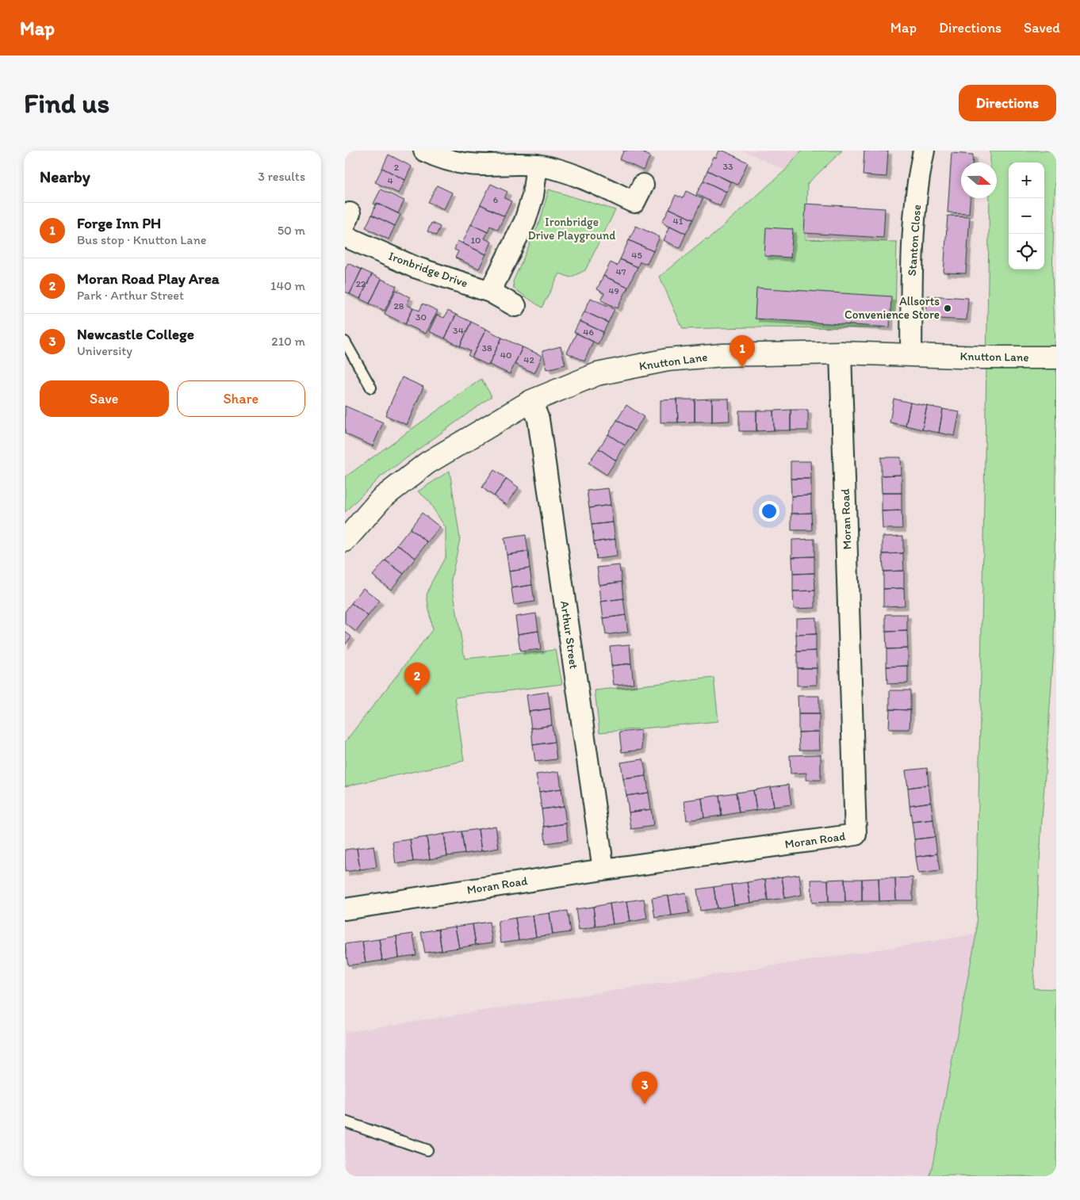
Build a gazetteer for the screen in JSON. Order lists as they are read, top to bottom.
{
  "streets": {
    "main road": ["Knutton Lane"],
    "street": [
      "Stanton Close",
      "Ironbridge Drive",
      "Moran Road",
      "Arthur Street"
    ]
  },
  "crossings": [
    ["Stanton Close", "Knutton Lane"],
    ["Knutton Lane", "Moran Road"],
    ["Knutton Lane", "Arthur Street"],
    ["Moran Road", "Arthur Street"]
  ],
  "parks": ["Ironbridge Drive Playground"],
  "places": ["Allsorts Convenience Store"],
  "house_numbers": [
    "33",
    "2",
    "4",
    "6",
    "41",
    "10",
    "45",
    "47",
    "22",
    "49",
    "28",
    "30",
    "34",
    "46",
    "38",
    "40",
    "42"
  ],
  "north": "right",
  "page": {
    "header": "Map",
    "nav": ["Map", "Directions", "Saved"],
    "buttons": [
      "Directions",
      ["Save", "Share"]
    ],
    "title": "Find us",
    "heading": ["Nearby", "3 results"],
    "map_buttons": ["+", "−"],
    "list": [
      {
        "mark": "1",
        "name": "Forge Inn PH",
        "note": "Bus stop · Knutton Lane",
        "value": "50 m"
      },
      {
        "mark": "2",
        "name": "Moran Road Play Area",
        "note": "Park · Arthur Street",
        "value": "140 m"
      },
      {
        "mark": "3",
        "name": "Newcastle College",
        "note": "University",
        "value": "210 m"
      }
    ],
    "pins": ["1", "2", "3"]
  }
}
